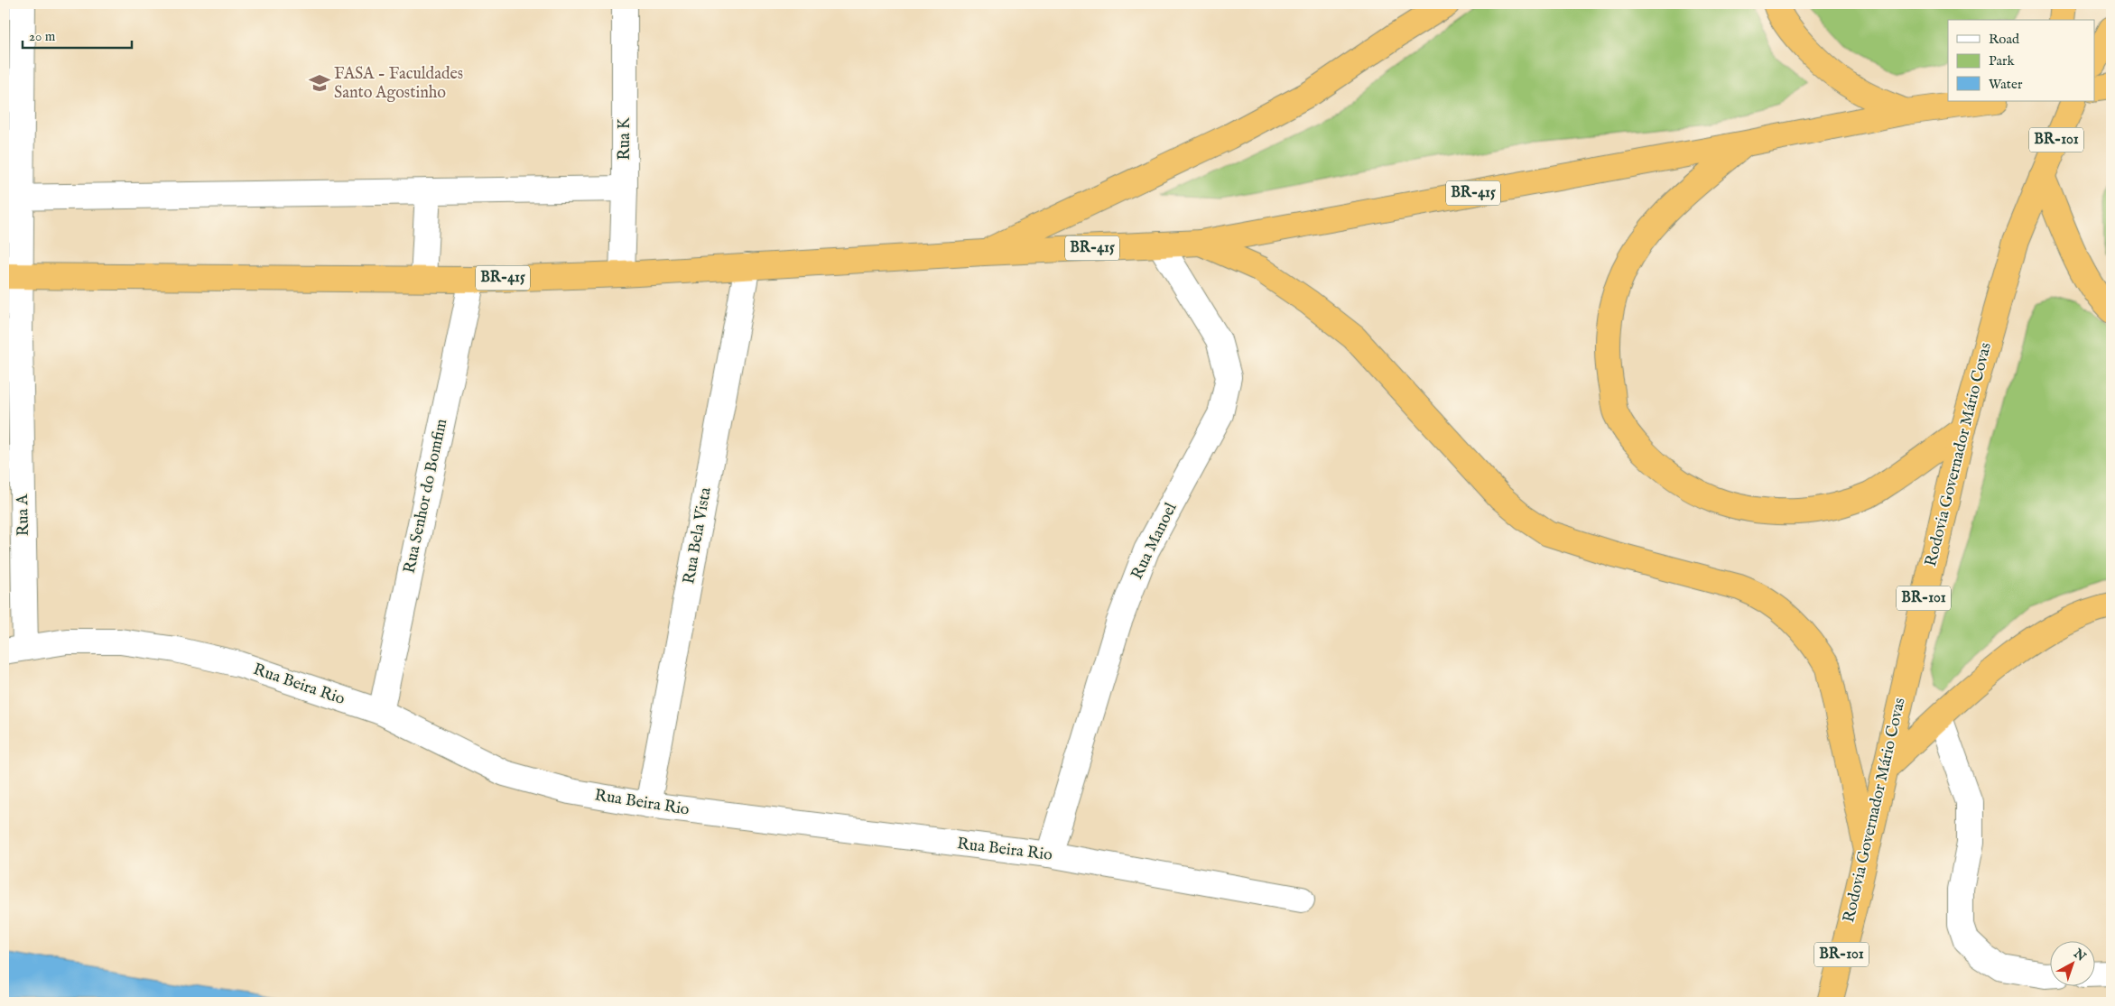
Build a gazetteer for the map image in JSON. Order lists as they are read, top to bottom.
{
  "streets": {
    "highway": ["BR-101", "BR-415", "Rodovia Governador Mário Covas"],
    "street": [
      "Rua K",
      "Rua Senhor do Bomfim",
      "Rua A",
      "Rua Bela Vista",
      "Rua Manoel",
      "Rua Beira Rio"
    ]
  },
  "crossings": [
    ["Rua K", "BR-415"],
    ["BR-415", "Rua Senhor do Bomfim"],
    ["BR-415", "Rua A"],
    ["BR-415", "Rua Bela Vista"],
    ["BR-415", "Rua Manoel"],
    ["Rua Senhor do Bomfim", "Rua Beira Rio"],
    ["Rua A", "Rua Beira Rio"],
    ["Rua Bela Vista", "Rua Beira Rio"],
    ["Rua Manoel", "Rua Beira Rio"]
  ],
  "places": {
    "school or university": ["FASA - Faculdades Santo Agostinho"]
  },
  "legend": ["Road", "Park", "Water"],
  "scale_bar": "20 m",
  "north": "top right"
}
